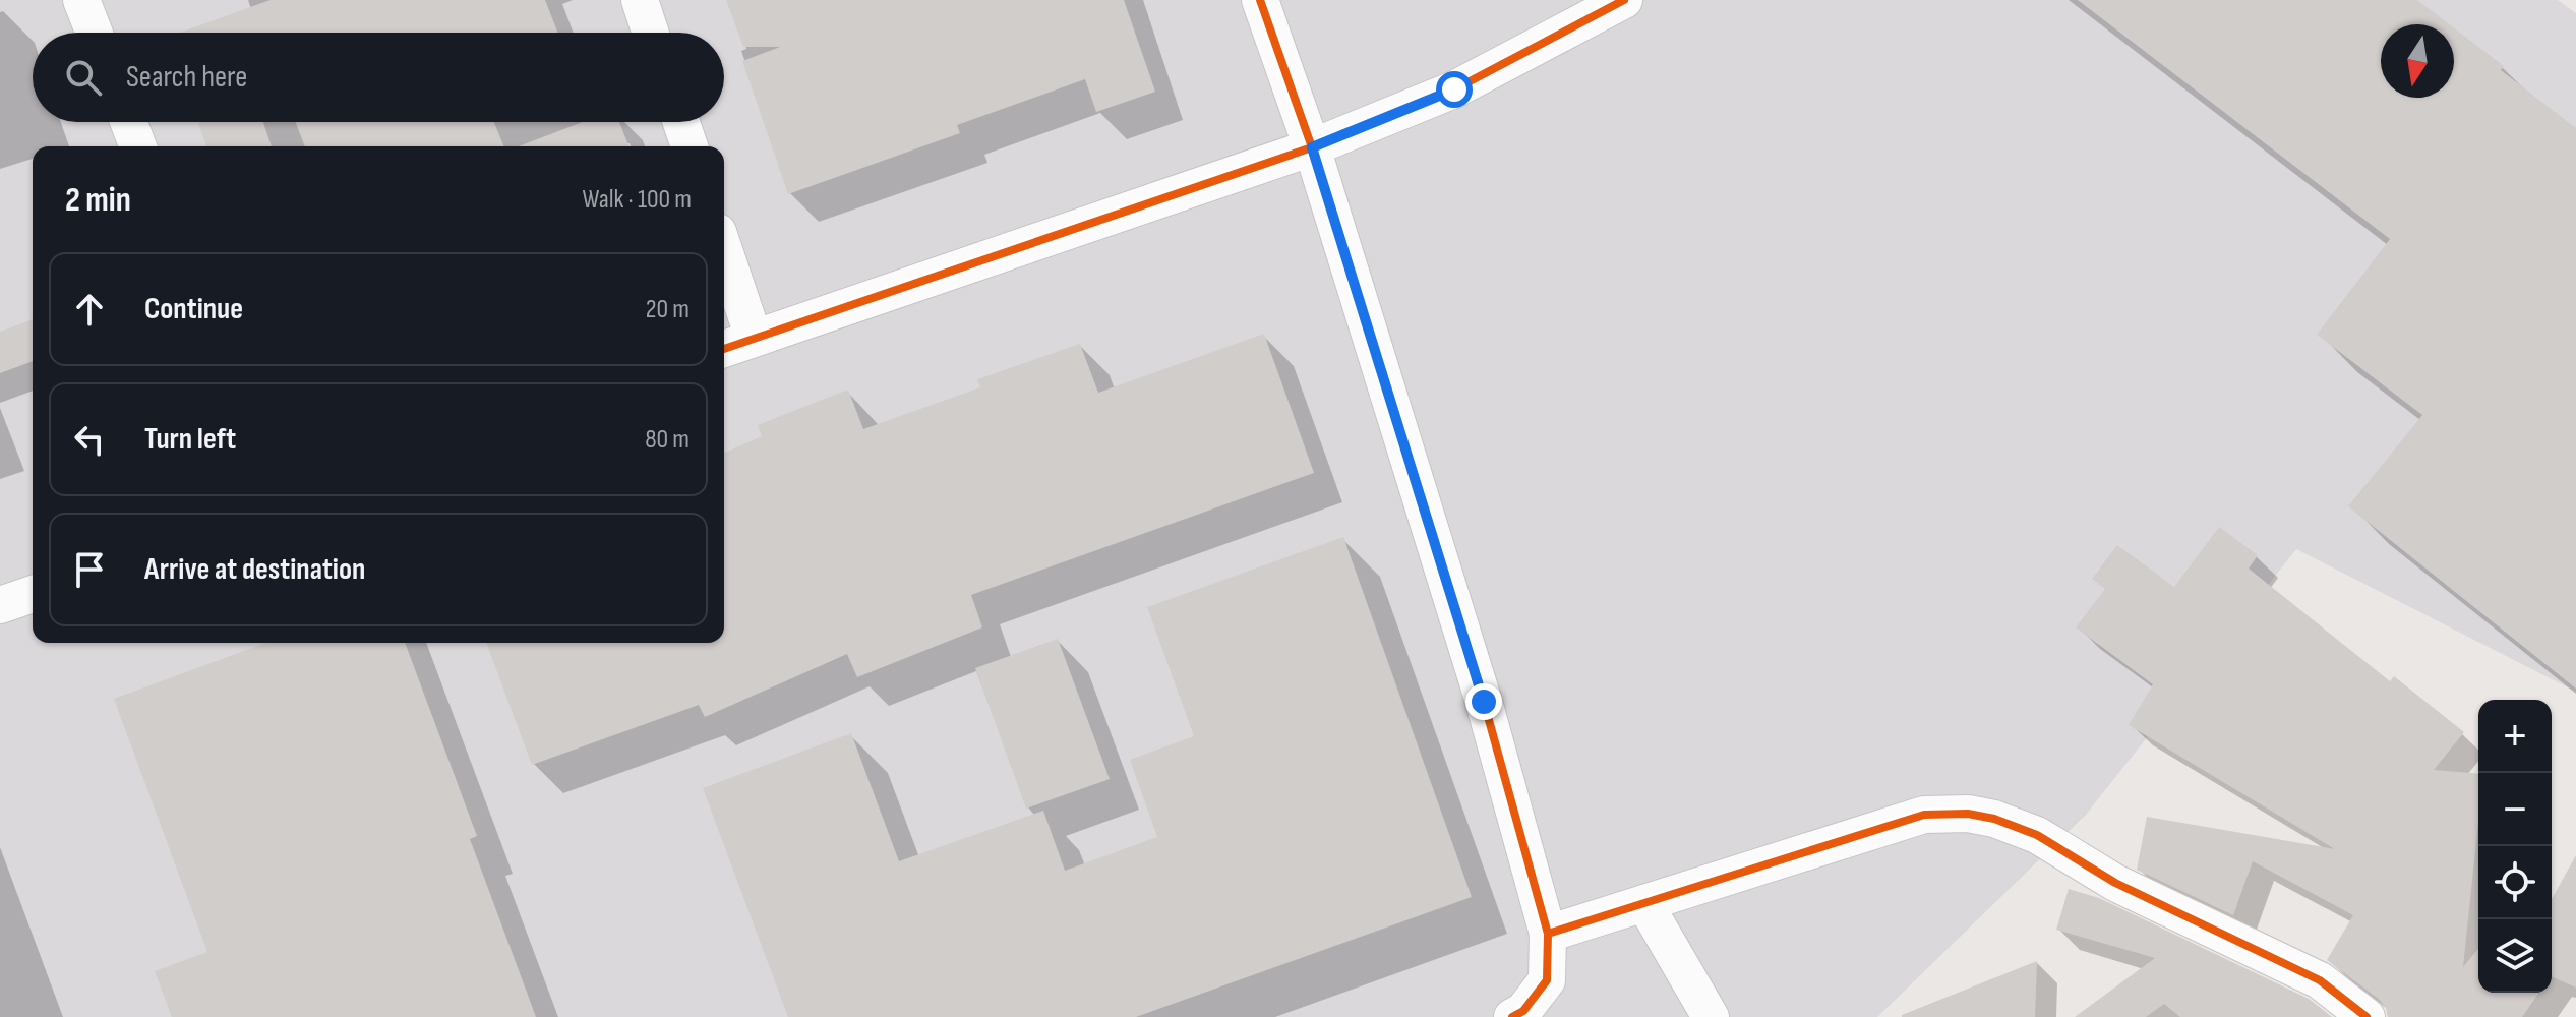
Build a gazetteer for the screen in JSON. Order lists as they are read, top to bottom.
{
  "north": "bottom",
  "page": {
    "search": "Search here",
    "heading": ["2 min", "Walk · 100 m"],
    "list": [
      ["Continue", "20 m"],
      ["Turn left", "80 m"],
      "Arrive at destination"
    ],
    "map_buttons": ["+", "−"]
  }
}
